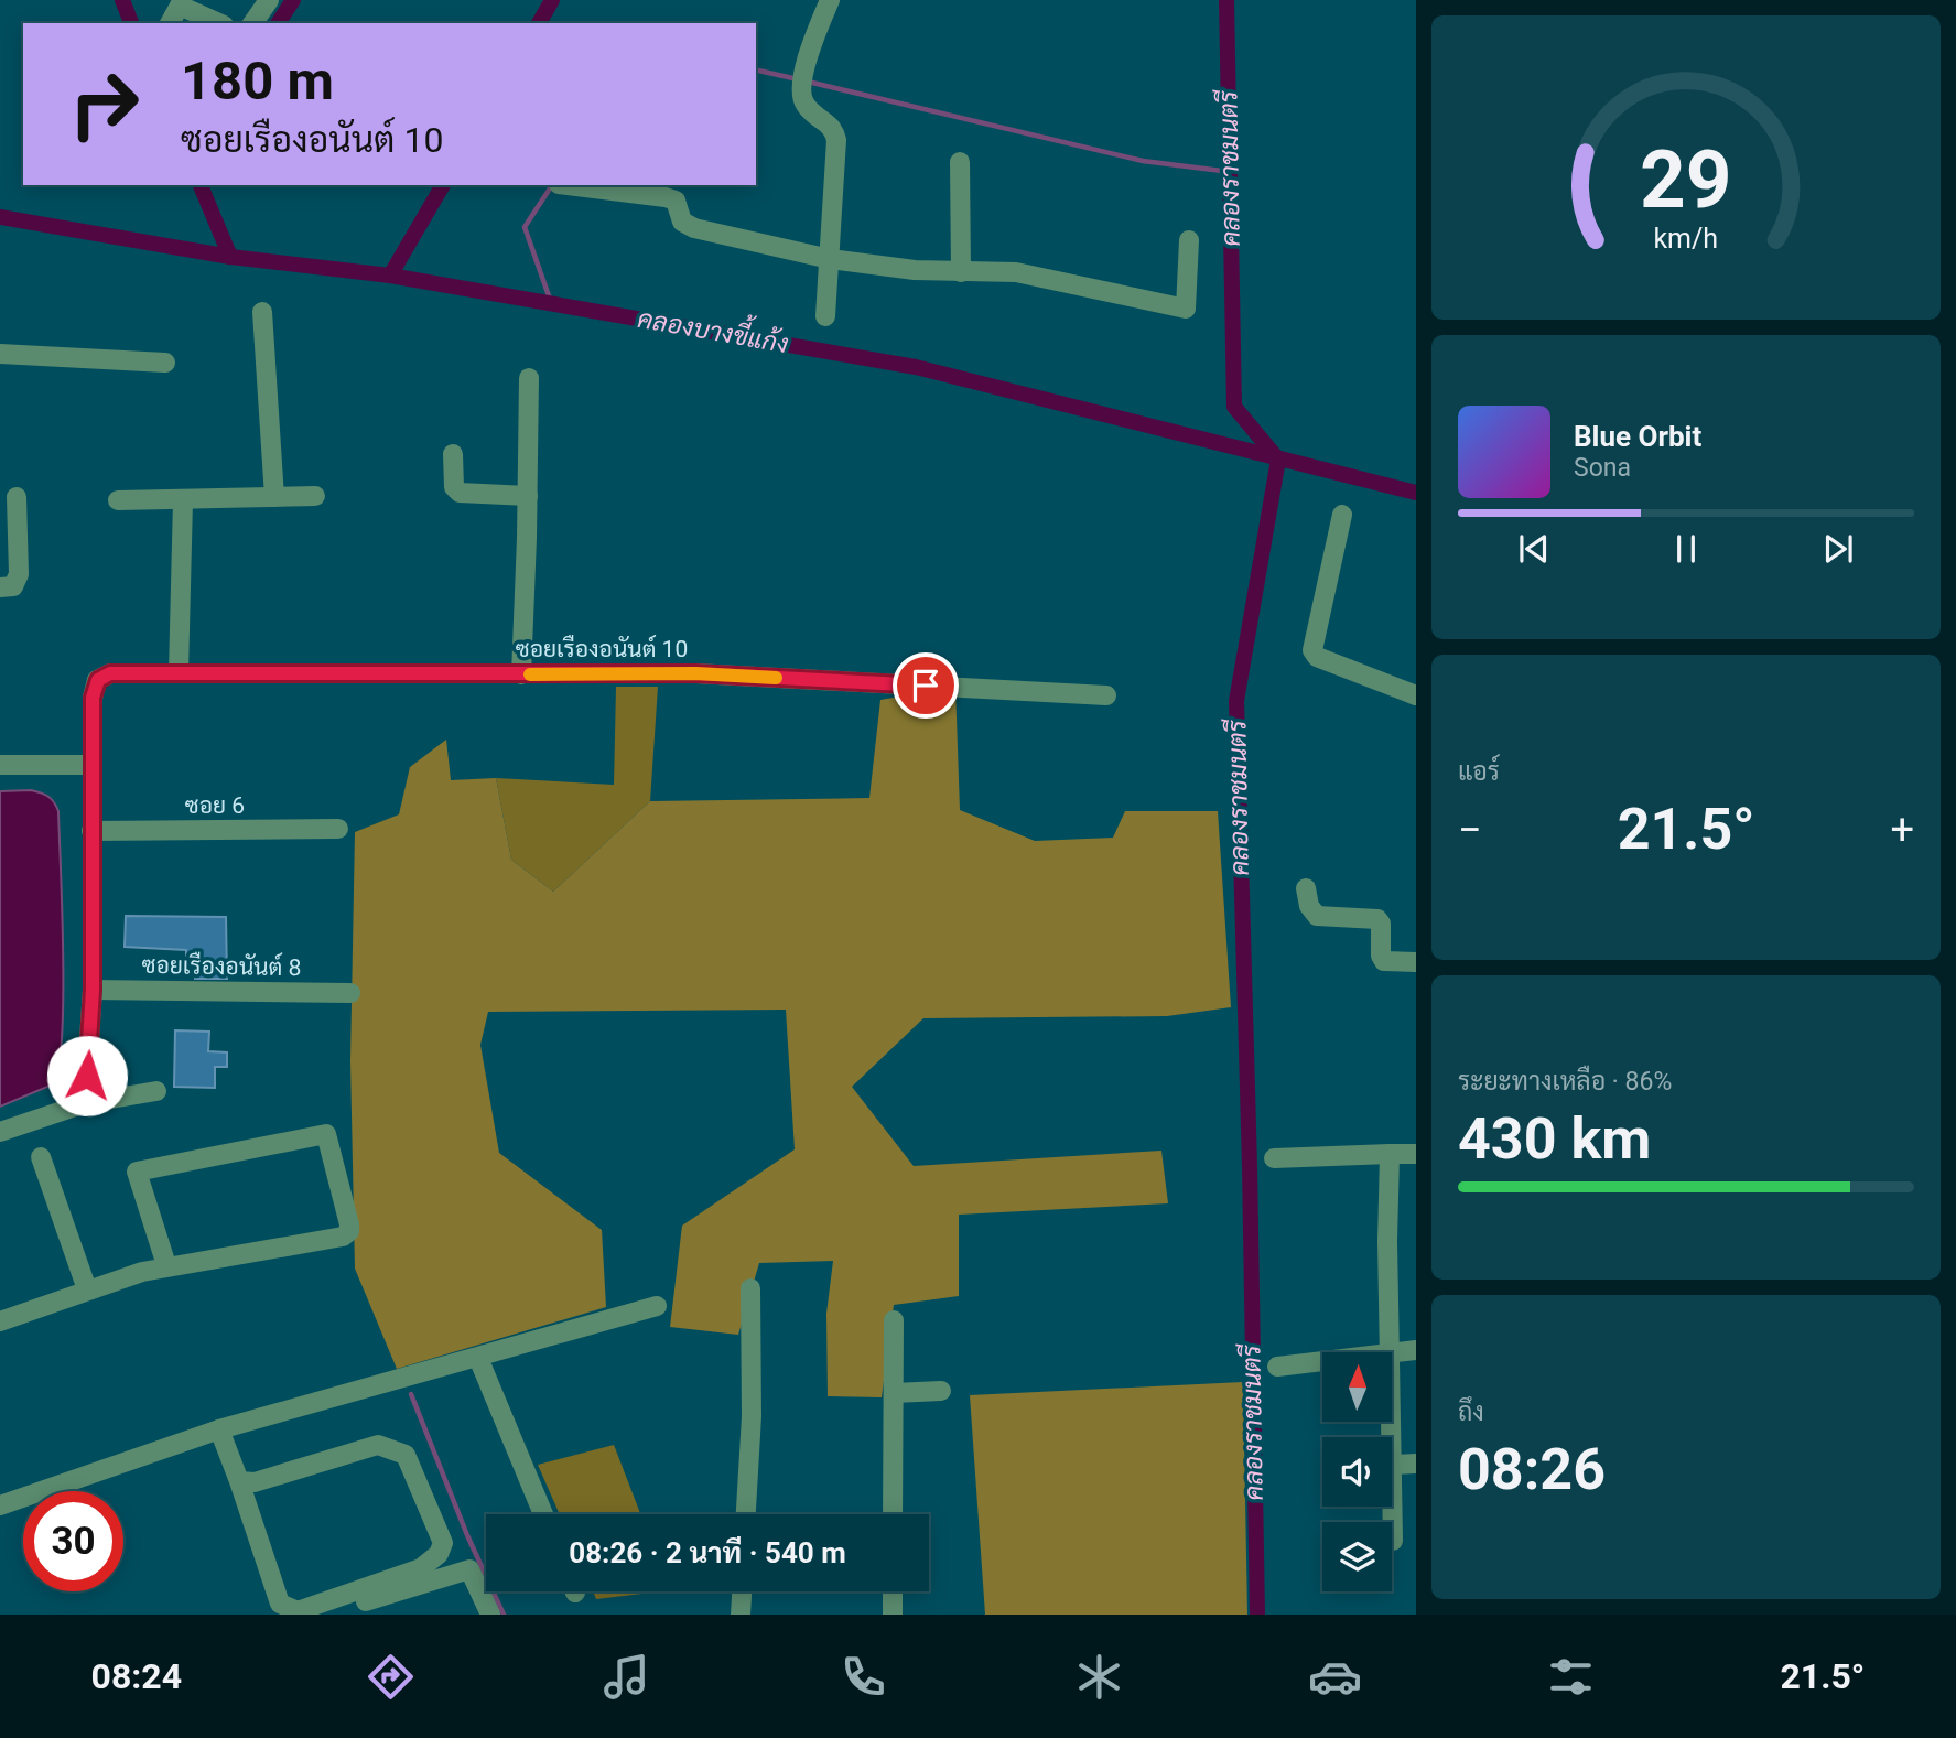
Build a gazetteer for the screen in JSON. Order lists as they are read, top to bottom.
{
  "streets": {
    "street": ["ซอยเรืองอนันต์ 10", "ซอย 6", "ซอยเรืองอนันต์ 8"]
  },
  "water": ["คลองราชมนตรี", "คลองบางขี้แก้ง"],
  "north": "top",
  "page": {
    "turn": ["180 m", "ซอยเรืองอนันต์ 10"],
    "song": ["Blue Orbit", "Sona"],
    "tile": [
      "แอร์",
      ["ระยะทางเหลือ · 86%", "430 km"],
      ["ถึง", "08:26"]
    ],
    "heat": ["−", "21.5°", "+"],
    "limit": "30",
    "trip": "08:26 · 2 นาที · 540 m",
    "tabs": ["08:24", "21.5°"],
    "gauge": ["29", "km/h"]
  }
}
